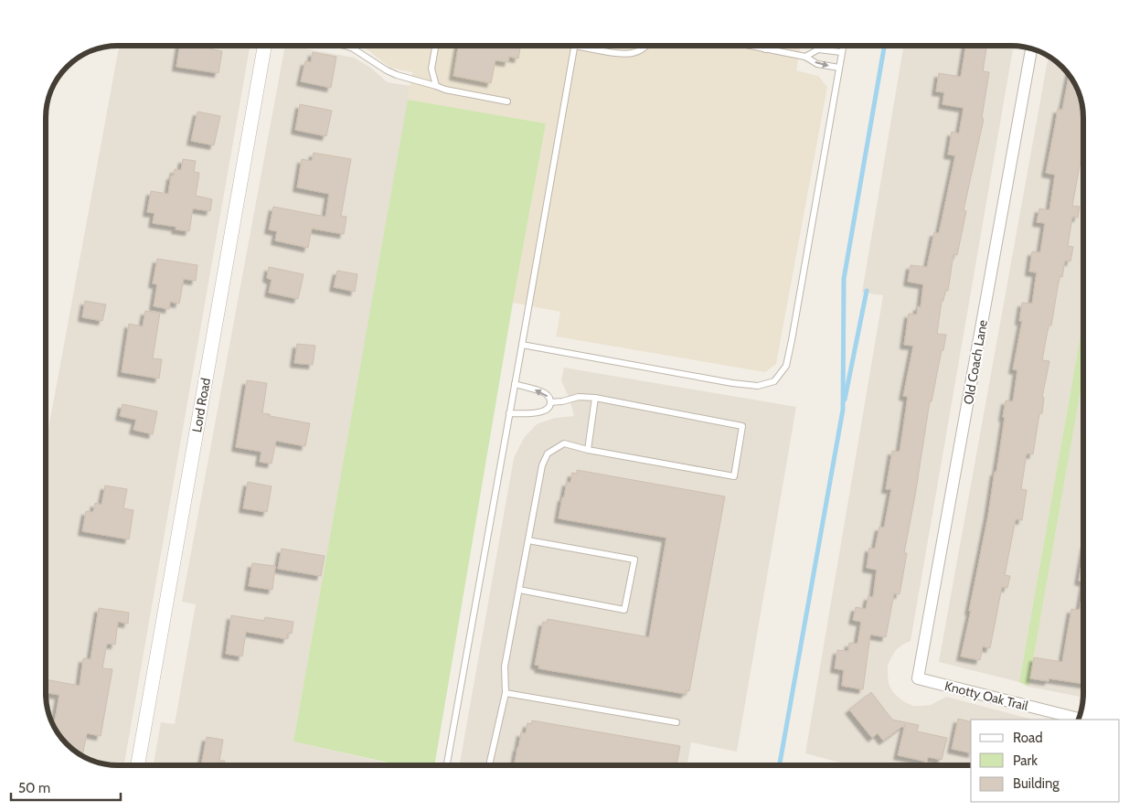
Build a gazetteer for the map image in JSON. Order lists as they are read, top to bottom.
{
  "streets": {
    "street": ["Old Coach Lane", "Lord Road", "Knotty Oak Trail"]
  },
  "crossings": [
    ["Old Coach Lane", "Knotty Oak Trail"]
  ],
  "legend": ["Road", "Park", "Building"],
  "scale_bar": "50 m"
}
